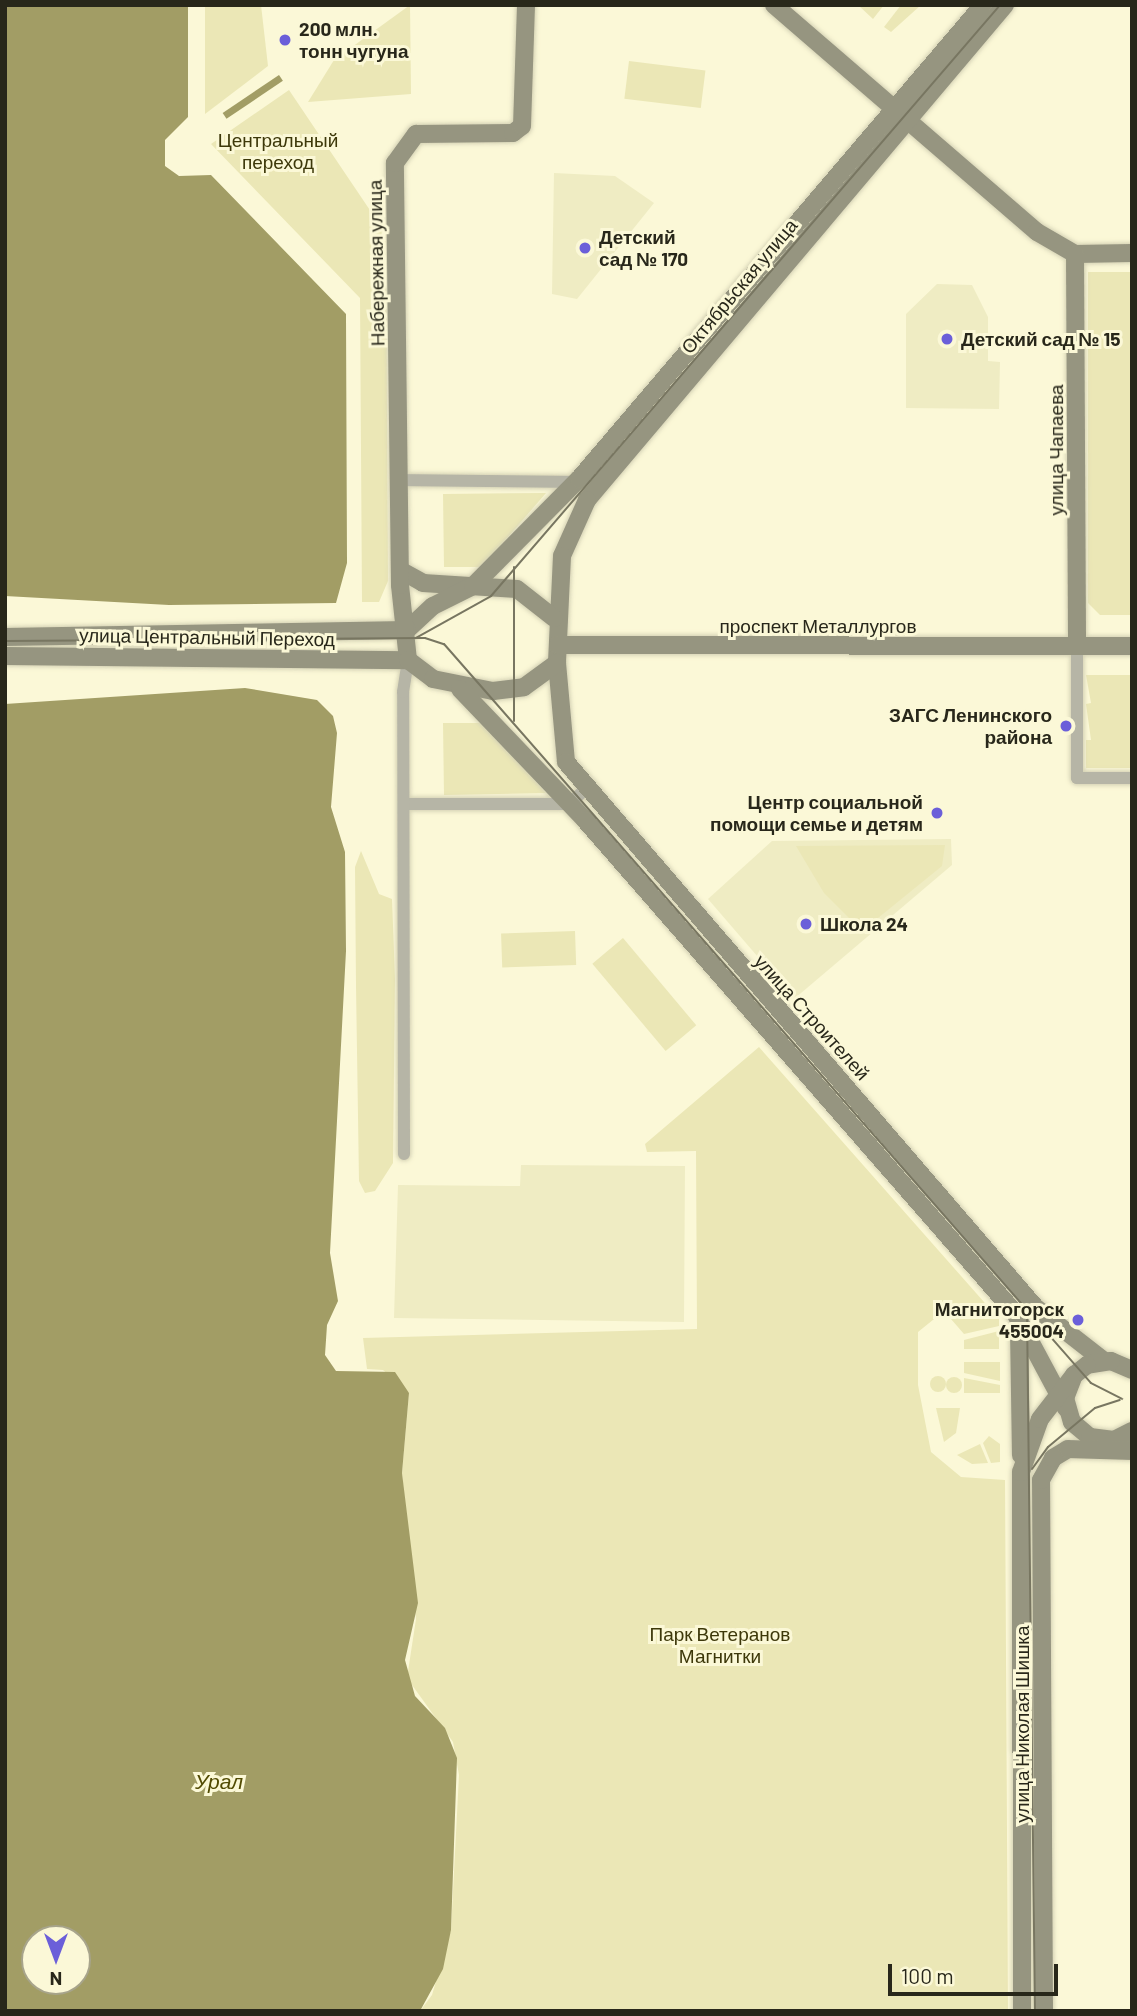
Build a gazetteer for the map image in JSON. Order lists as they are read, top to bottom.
{
  "streets": {
    "main road": [
      "Набережная улица",
      "Октябрьская улица",
      "улица Чапаева",
      "проспект Металлургов",
      "улица Центральный Переход",
      "улица Строителей",
      "улица Николая Шишка"
    ]
  },
  "crossings": [
    ["Набережная улица", "Октябрьская улица"],
    ["Набережная улица", "проспект Металлургов"],
    ["Набережная улица", "улица Центральный Переход"],
    ["Набережная улица", "улица Строителей"],
    ["Октябрьская улица", "проспект Металлургов"],
    ["Октябрьская улица", "улица Центральный Переход"],
    ["Октябрьская улица", "улица Строителей"],
    ["улица Чапаева", "проспект Металлургов"],
    ["проспект Металлургов", "улица Центральный Переход"],
    ["проспект Металлургов", "улица Строителей"],
    ["улица Центральный Переход", "улица Строителей"],
    ["улица Строителей", "улица Николая Шишка"]
  ],
  "water": ["Урал"],
  "parks": ["Центральный переход", "Парк Ветеранов Магнитки"],
  "places": [
    "200 млн. тонн чугуна",
    "Детский сад № 170",
    "Детский сад № 15",
    "ЗАГС Ленинского района",
    "Центр социальной помощи семье и детям",
    "Школа 24",
    "Магнитогорск 455004"
  ],
  "scale_bar": "100 m",
  "north": "bottom"
}
